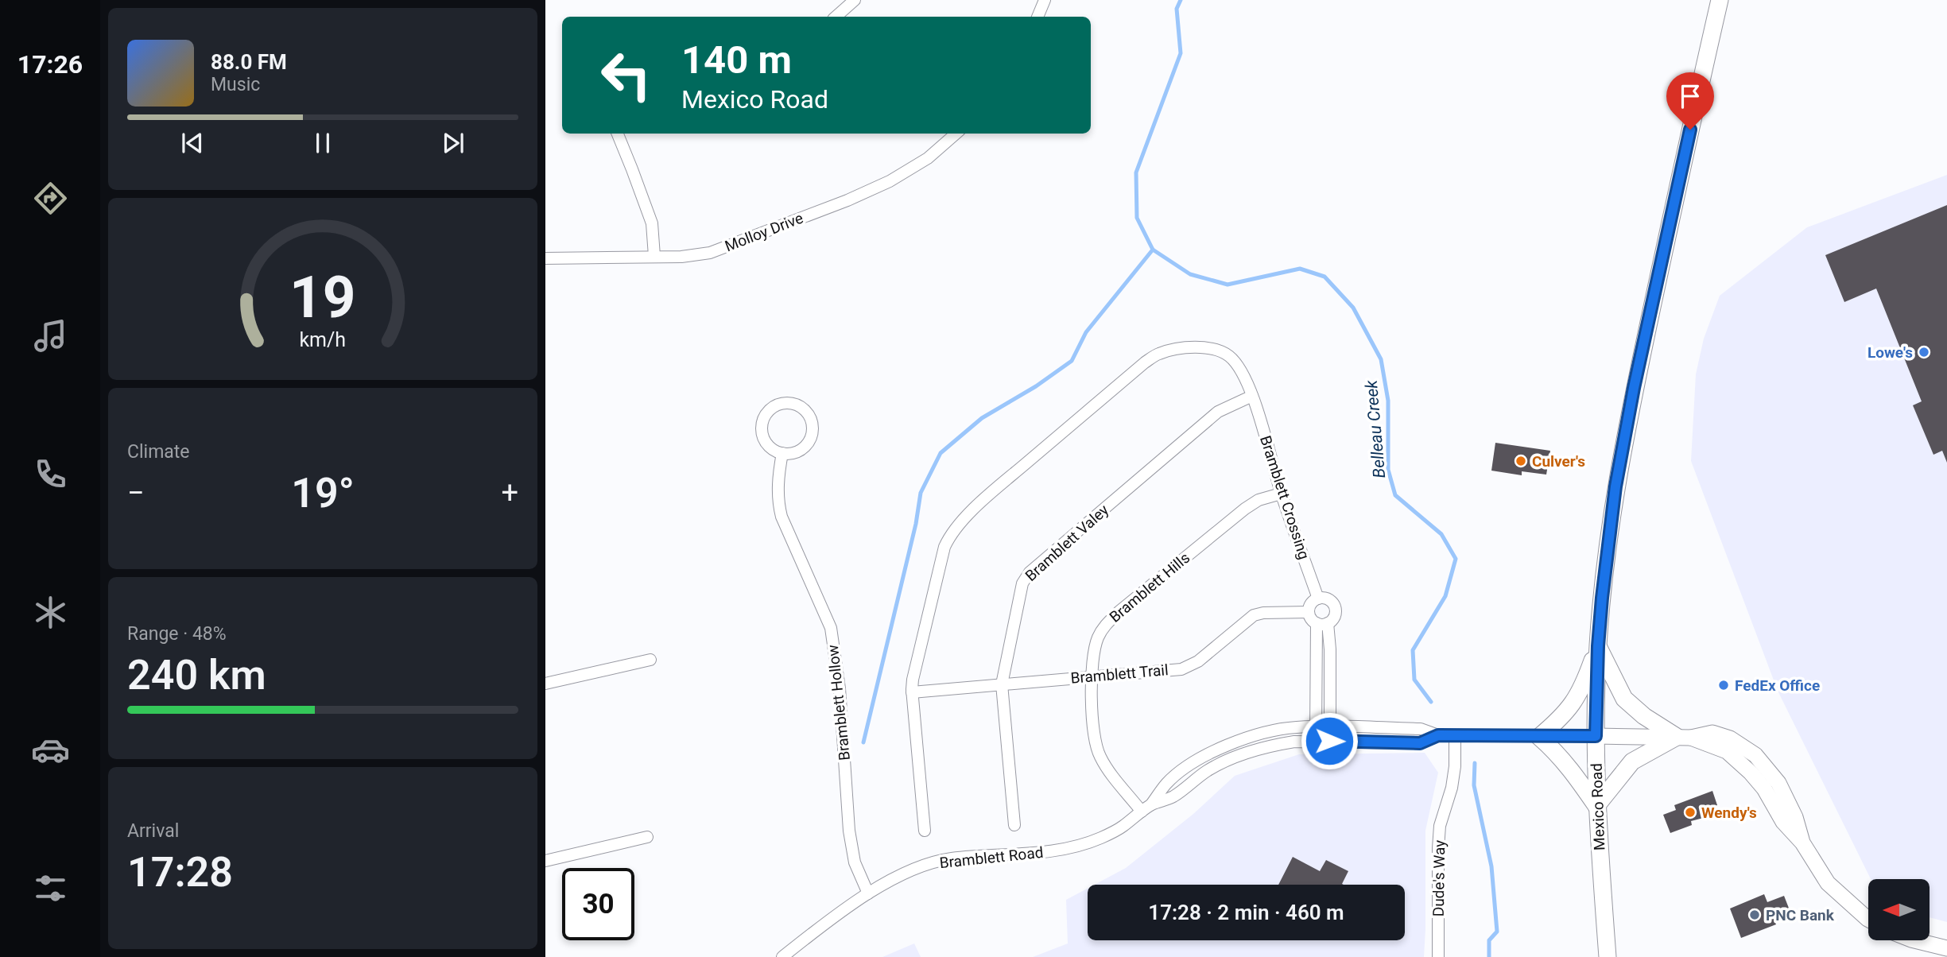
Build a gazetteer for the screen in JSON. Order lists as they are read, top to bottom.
{
  "streets": {
    "main road": ["Mexico Road"],
    "street": [
      "Molloy Drive",
      "Bramblett Crossing",
      "Bramblett Valey",
      "Bramblett Hills",
      "Bramblett Trail",
      "Bramblett Hollow",
      "Bramblett Road",
      "Dude's Way"
    ]
  },
  "crossings": [
    ["Bramblett Crossing", "Bramblett Valey"],
    ["Bramblett Crossing", "Bramblett Hills"],
    ["Bramblett Crossing", "Bramblett Trail"],
    ["Bramblett Valey", "Bramblett Trail"],
    ["Bramblett Hills", "Bramblett Trail"],
    ["Bramblett Hills", "Bramblett Road"],
    ["Bramblett Hollow", "Bramblett Road"],
    ["Mexico Road", "Bramblett Road"],
    ["Bramblett Road", "Dude's Way"]
  ],
  "water": ["Belleau Creek"],
  "places": [
    "Lowe's",
    "Culver's",
    "FedEx Office",
    "Wendy's",
    "PNC Bank"
  ],
  "north": "left",
  "page": {
    "tabs": "17:26",
    "turn": ["140 m", "Mexico Road"],
    "song": ["88.0 FM", "Music"],
    "tile": [
      "Climate",
      ["Range · 48%", "240 km"],
      ["Arrival", "17:28"]
    ],
    "heat": ["−", "19°", "+"],
    "limit": "30",
    "trip": "17:28 · 2 min · 460 m",
    "gauge": ["19", "km/h"]
  }
}
